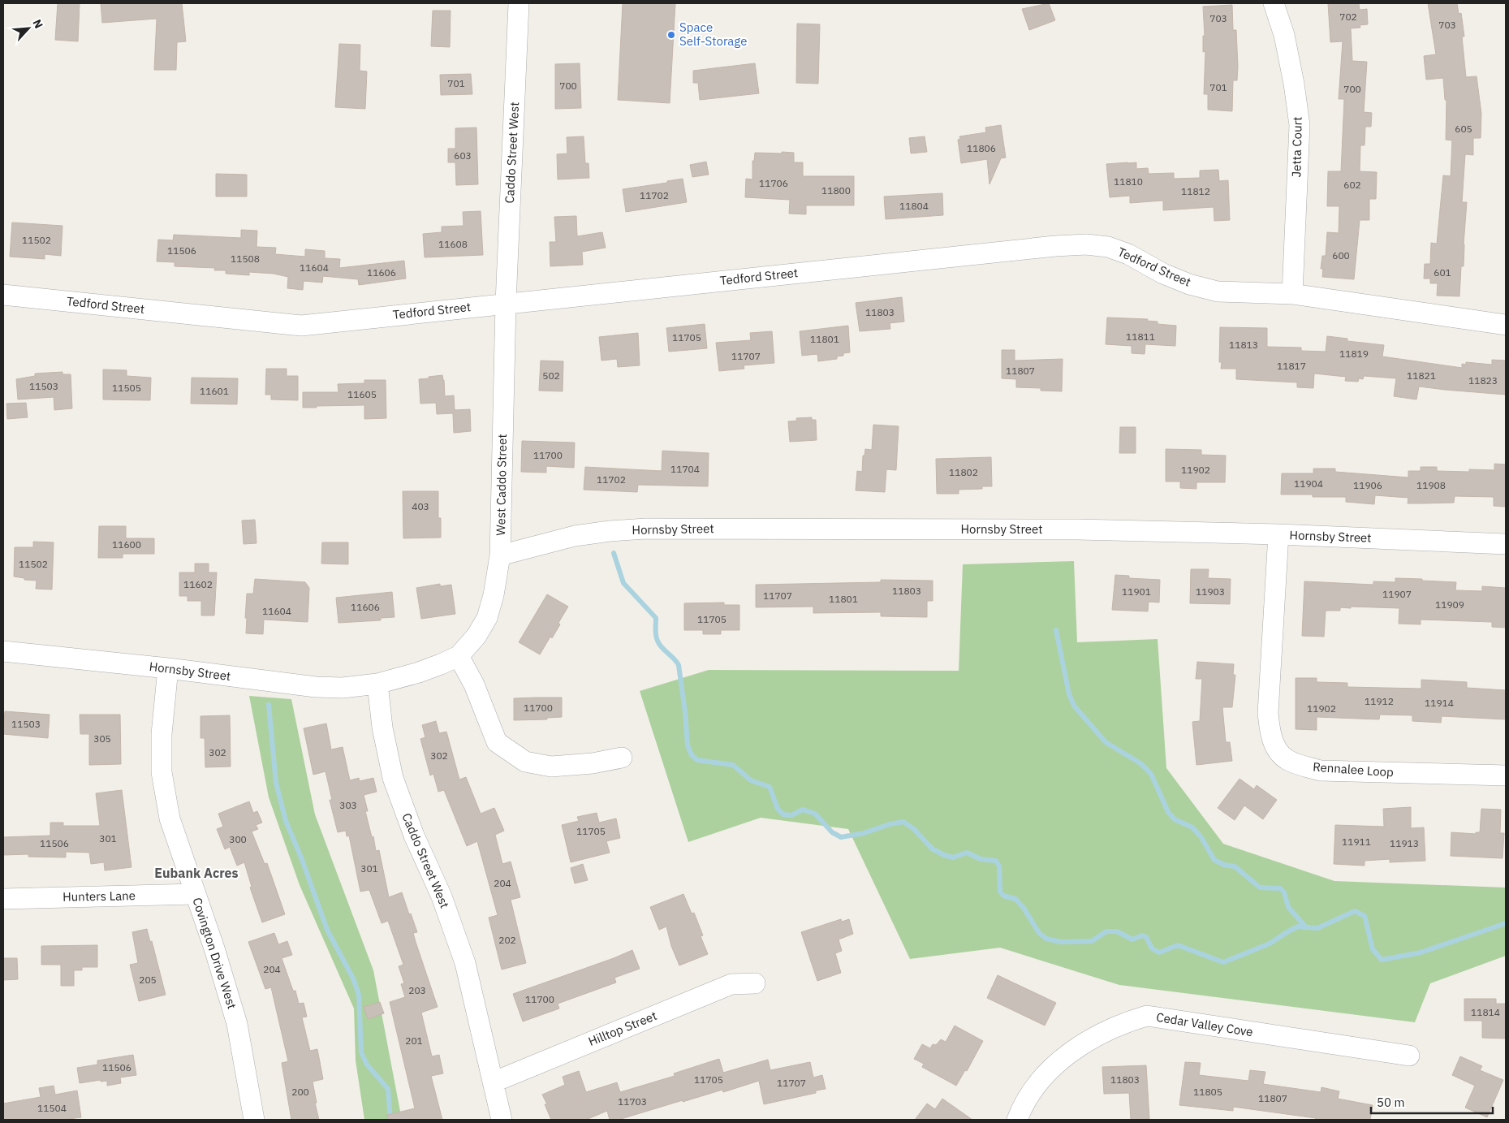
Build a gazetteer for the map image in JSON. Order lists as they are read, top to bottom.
{
  "streets": {
    "street": [
      "Jetta Court",
      "Caddo Street West",
      "Tedford Street",
      "West Caddo Street",
      "Hornsby Street",
      "Rennalee Loop",
      "Hunters Lane",
      "Covington Drive West",
      "Cedar Valley Cove",
      "Hilltop Street"
    ]
  },
  "crossings": [
    ["Jetta Court", "Tedford Street"],
    ["Caddo Street West", "Tedford Street"],
    ["Caddo Street West", "West Caddo Street"],
    ["Caddo Street West", "Hornsby Street"],
    ["Caddo Street West", "Hilltop Street"],
    ["Tedford Street", "West Caddo Street"],
    ["West Caddo Street", "Hornsby Street"],
    ["Hornsby Street", "Rennalee Loop"],
    ["Hornsby Street", "Covington Drive West"],
    ["Hunters Lane", "Covington Drive West"]
  ],
  "districts": ["Eubank Acres"],
  "places": ["Space Self-Storage"],
  "house_numbers": [
    "702",
    "703",
    "703",
    "701",
    "700",
    "701",
    "700",
    "605",
    "11806",
    "603",
    "11810",
    "11706",
    "602",
    "11800",
    "11812",
    "11702",
    "11804",
    "11502",
    "11608",
    "11506",
    "600",
    "11508",
    "11604",
    "11606",
    "601",
    "11803",
    "11811",
    "11705",
    "11801",
    "11813",
    "11819",
    "11707",
    "11817",
    "11807",
    "502",
    "11821",
    "11823",
    "11503",
    "11505",
    "11601",
    "11605",
    "11700",
    "11704",
    "11902",
    "11802",
    "11702",
    "11904",
    "11906",
    "11908",
    "403",
    "11600",
    "11502",
    "11602",
    "11803",
    "11901",
    "11903",
    "11907",
    "11707",
    "11801",
    "11909",
    "11606",
    "11604",
    "11705",
    "11912",
    "11914",
    "11700",
    "11902",
    "11503",
    "305",
    "302",
    "302",
    "303",
    "11705",
    "301",
    "300",
    "11911",
    "11506",
    "11913",
    "301",
    "204",
    "202",
    "204",
    "205",
    "203",
    "11700",
    "11814",
    "201",
    "11506",
    "11705",
    "11803",
    "11707",
    "200",
    "11805",
    "11807",
    "11703",
    "11504"
  ],
  "scale_bar": "50 m",
  "north": "top right"
}
